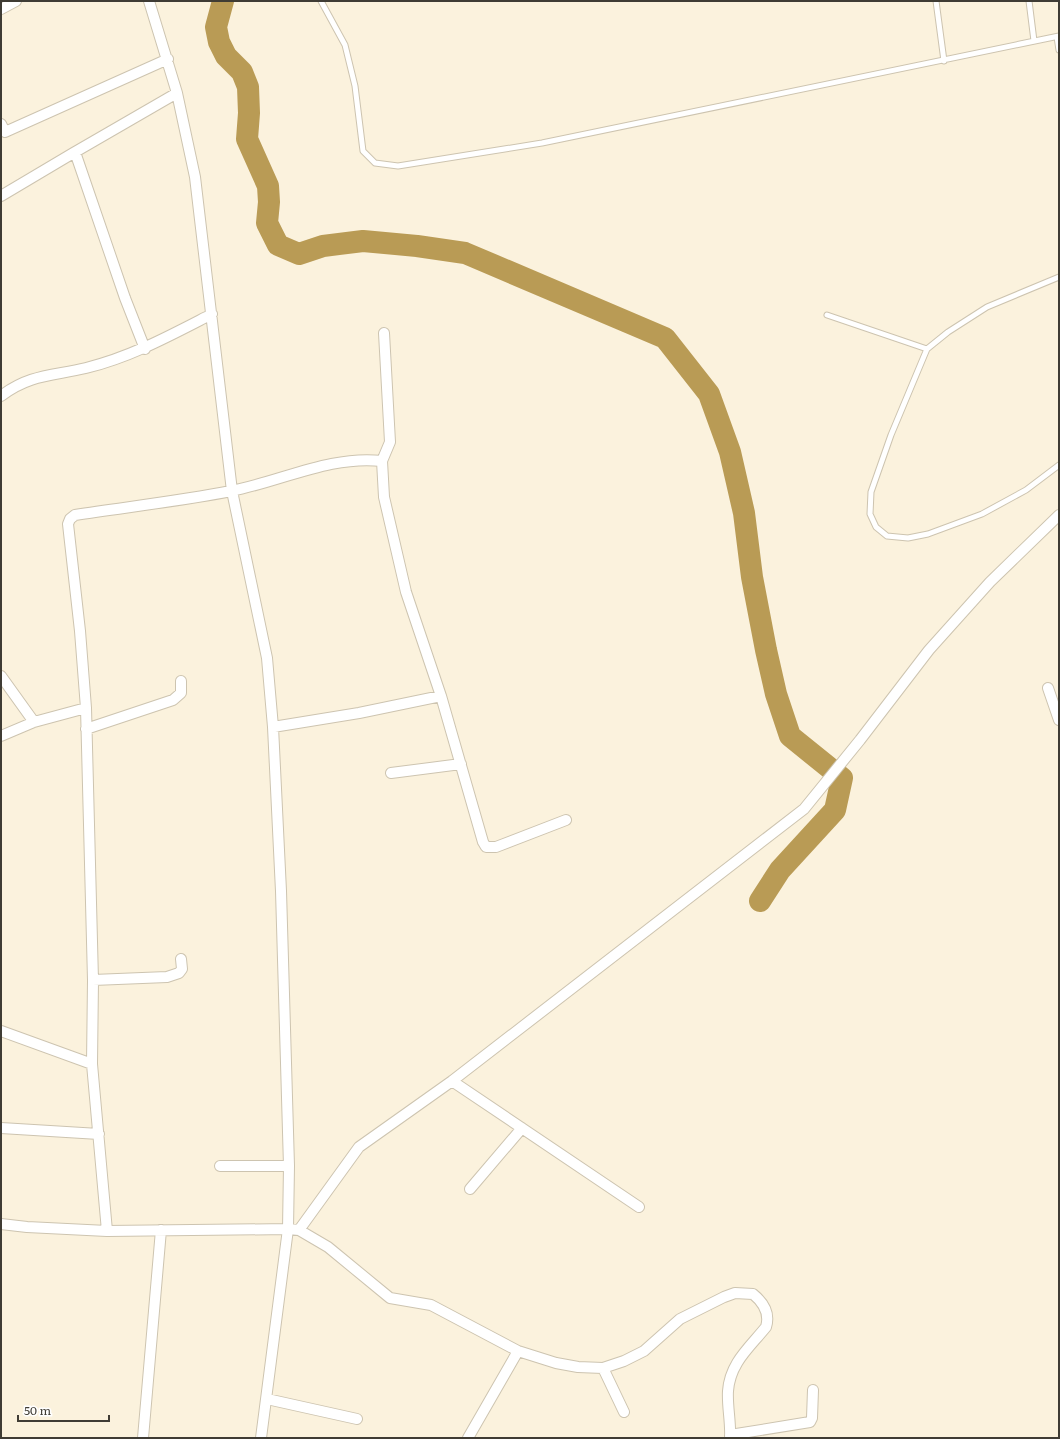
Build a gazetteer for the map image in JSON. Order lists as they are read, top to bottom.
{
  "scale_bar": "50 m"
}
